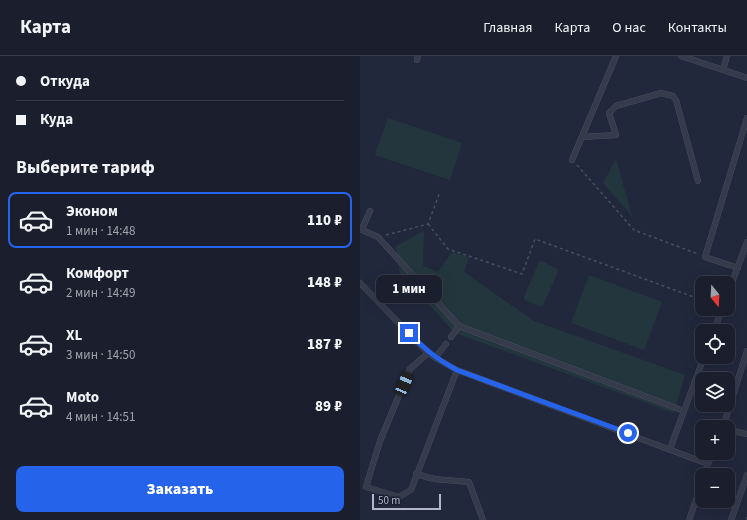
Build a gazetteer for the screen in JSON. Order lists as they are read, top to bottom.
{
  "scale_bar": "50 m",
  "north": "bottom",
  "page": {
    "header": "Карта",
    "nav": [
      "Главная",
      "Карта",
      "О нас",
      "Контакты"
    ],
    "banner": ["Откуда", "Куда"],
    "heading": "Выберите тариф",
    "list": [
      {
        "name": "Эконом",
        "note": "1 мин · 14:48",
        "value": "110 ₽"
      },
      {
        "name": "Комфорт",
        "note": "2 мин · 14:49",
        "value": "148 ₽"
      },
      {
        "name": "XL",
        "note": "3 мин · 14:50",
        "value": "187 ₽"
      },
      {
        "name": "Moto",
        "note": "4 мин · 14:51",
        "value": "89 ₽"
      }
    ],
    "bubble": "1 мин",
    "map_buttons": ["+", "−"],
    "buttons": "Заказать",
    "scale": "50 m"
  }
}
